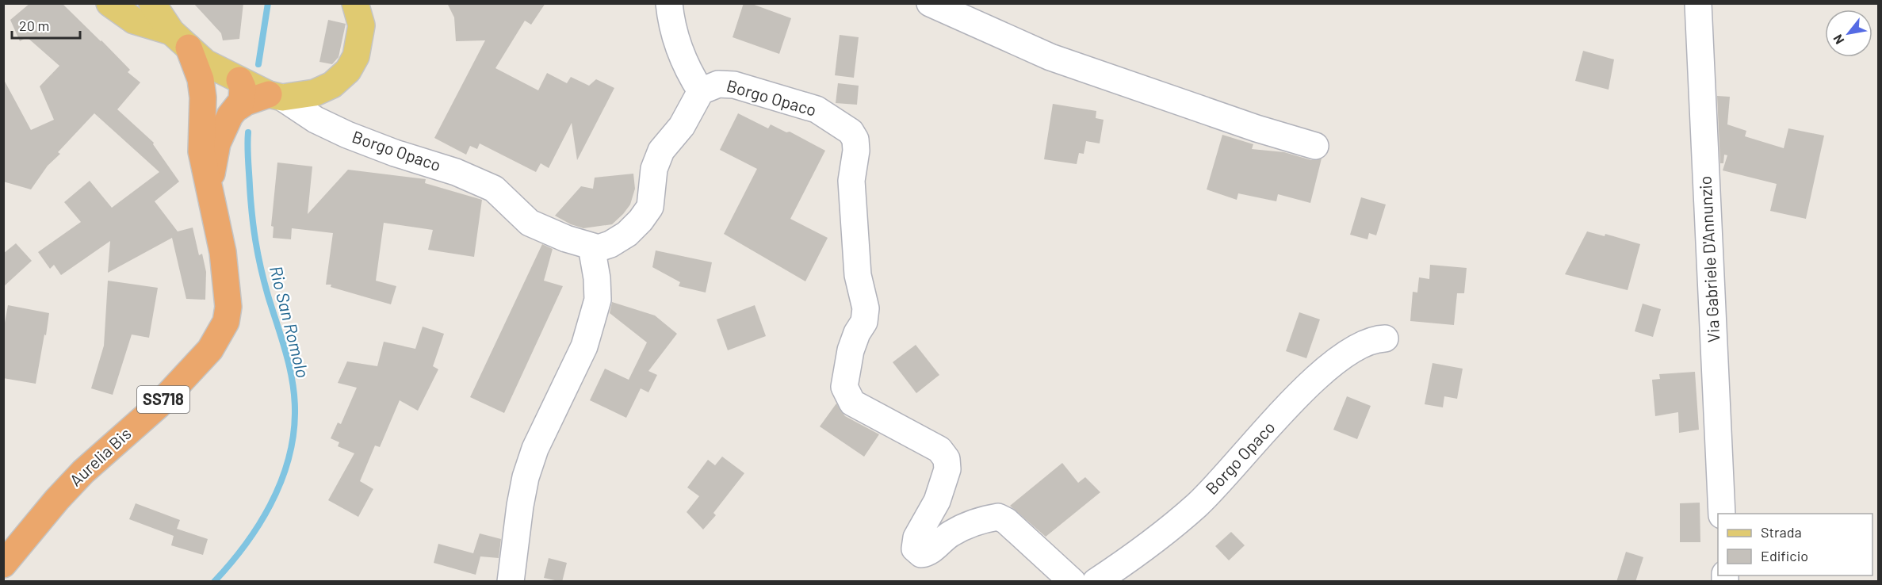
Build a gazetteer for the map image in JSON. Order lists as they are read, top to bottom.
{
  "streets": {
    "highway": ["SS718", "Aurelia Bis"],
    "street": ["Borgo Opaco", "Via Gabriele D'Annunzio"]
  },
  "crossings": [
    ["SS718", "Aurelia Bis"]
  ],
  "water": ["Rio San Romolo"],
  "legend": ["Strada", "Edificio"],
  "scale_bar": "20 m",
  "north": "bottom left"
}
